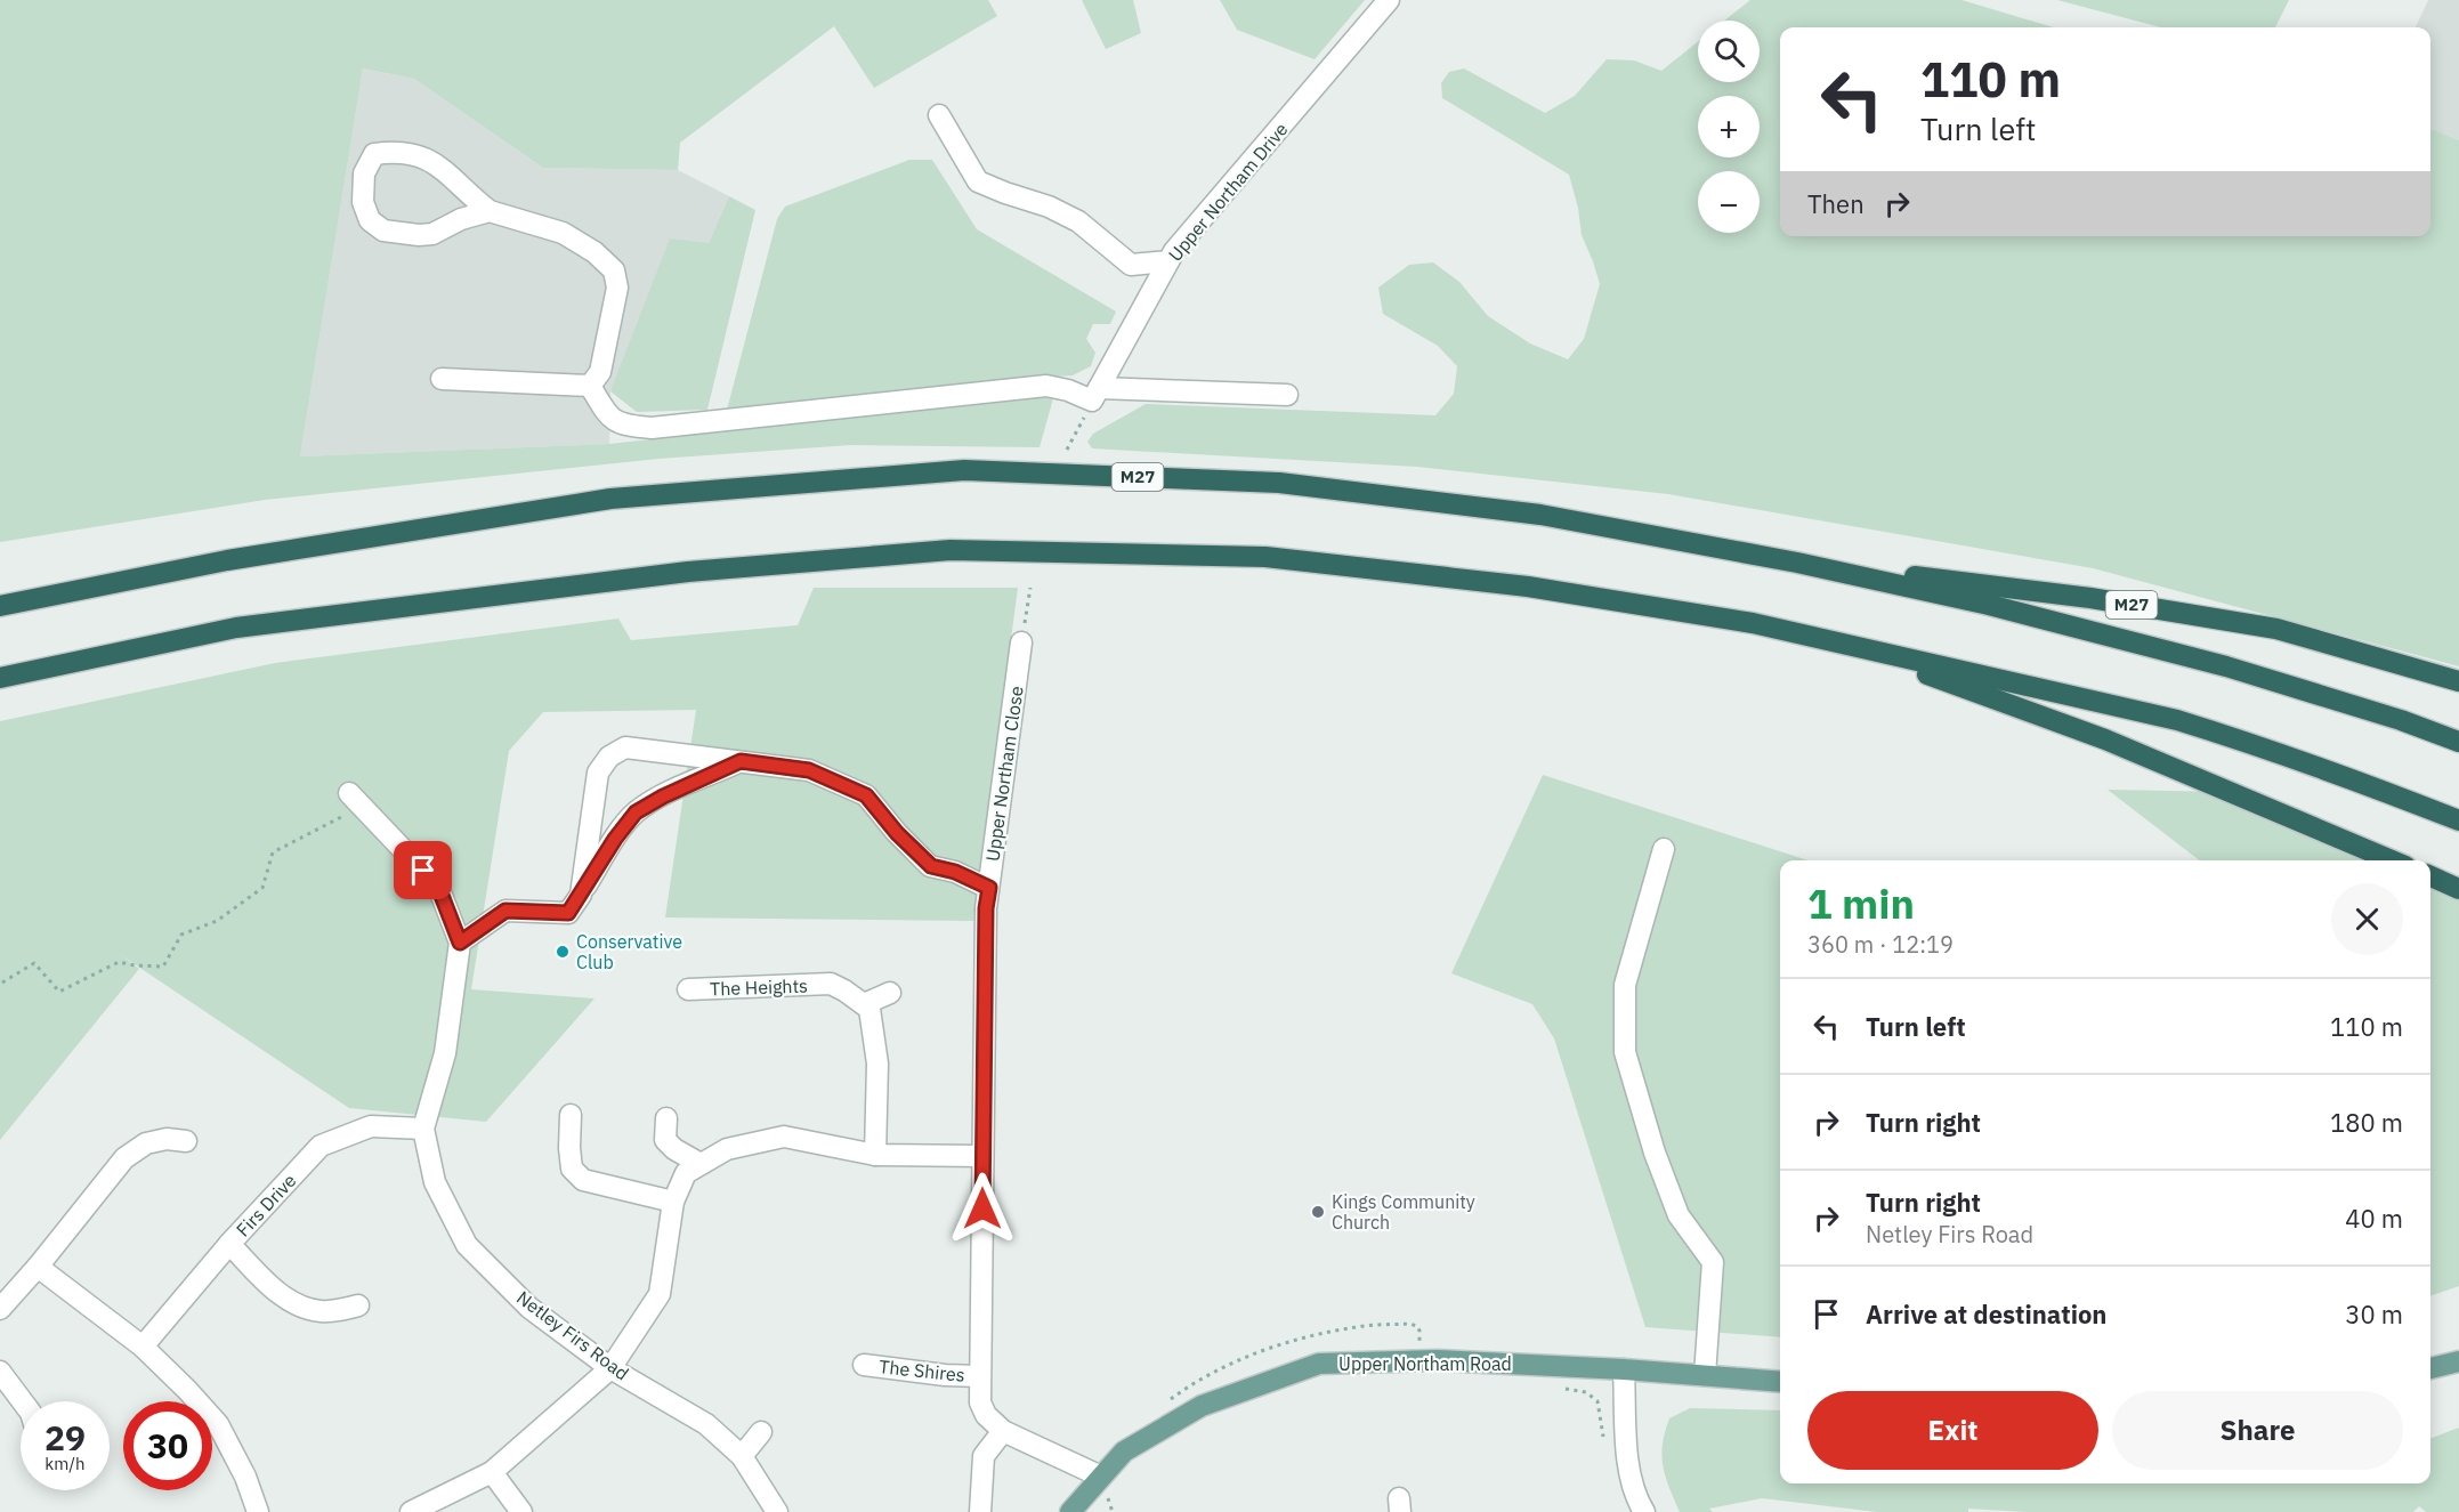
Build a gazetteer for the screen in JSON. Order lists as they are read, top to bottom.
{
  "streets": {
    "highway": ["M27"],
    "main road": ["Upper Northam Road"],
    "street": [
      "Upper Northam Drive",
      "Upper Northam Close",
      "The Heights",
      "Firs Drive",
      "Netley Firs Road",
      "The Shires"
    ]
  },
  "crossings": [
    ["Upper Northam Close", "Upper Northam Road"],
    ["Upper Northam Close", "The Shires"],
    ["Firs Drive", "Netley Firs Road"]
  ],
  "places": ["Conservative Club", "Kings Community Church"],
  "page": {
    "map_buttons": ["+", "−"],
    "turn": ["110 m", "Turn left"],
    "then": "Then",
    "heading": ["1 min", "360 m · 12:19"],
    "list": [
      {
        "name": "Turn left",
        "value": "110 m"
      },
      {
        "name": "Turn right",
        "value": "180 m"
      },
      {
        "name": "Turn right",
        "note": "Netley Firs Road",
        "value": "40 m"
      },
      {
        "name": "Arrive at destination",
        "value": "30 m"
      }
    ],
    "buttons": ["Exit", "Share"],
    "speed": "29 km/h",
    "limit": "30"
  }
}
